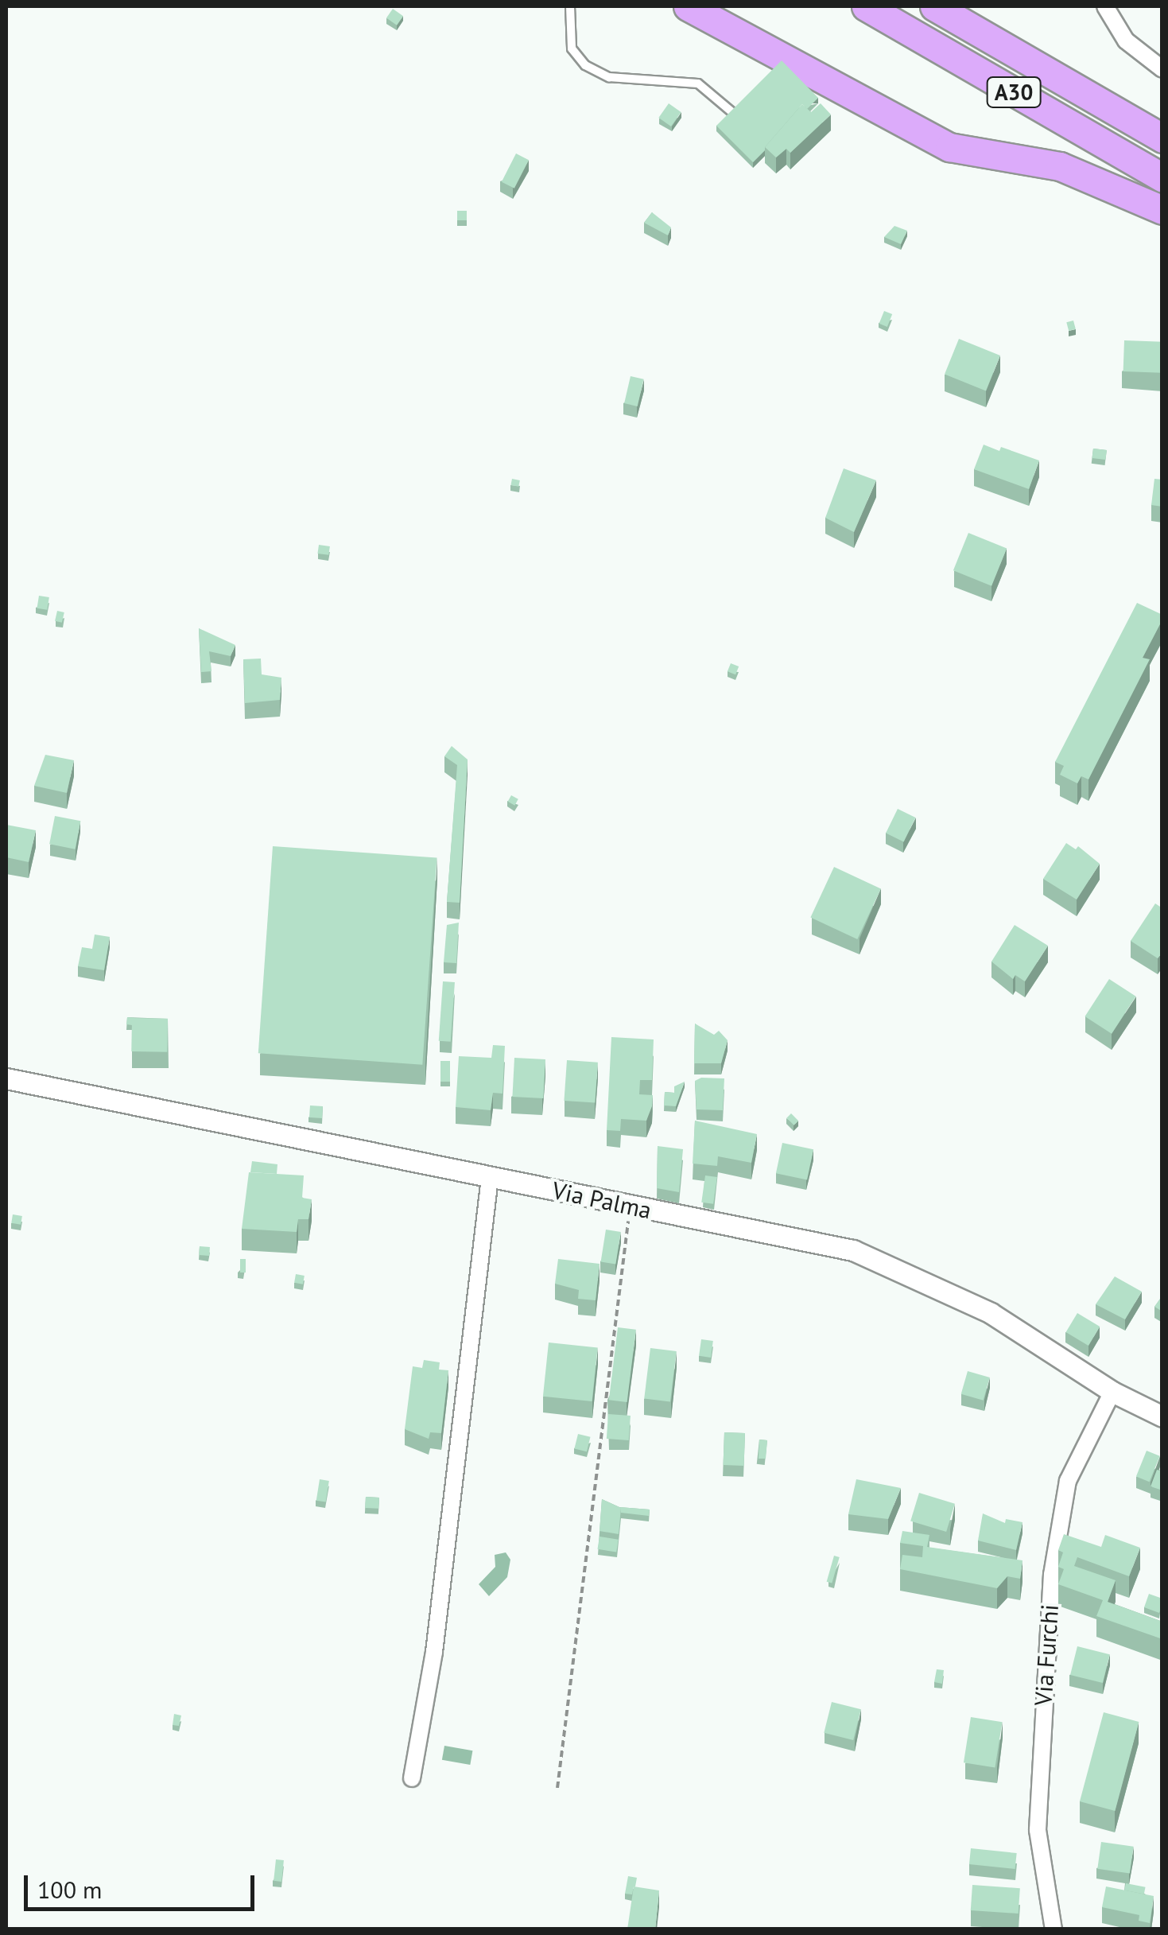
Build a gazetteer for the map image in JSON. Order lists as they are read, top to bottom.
{
  "streets": {
    "highway": ["A30"],
    "street": ["Via Palma", "Via Furchi"]
  },
  "crossings": [
    ["Via Palma", "Via Furchi"]
  ],
  "scale_bar": "100 m"
}
